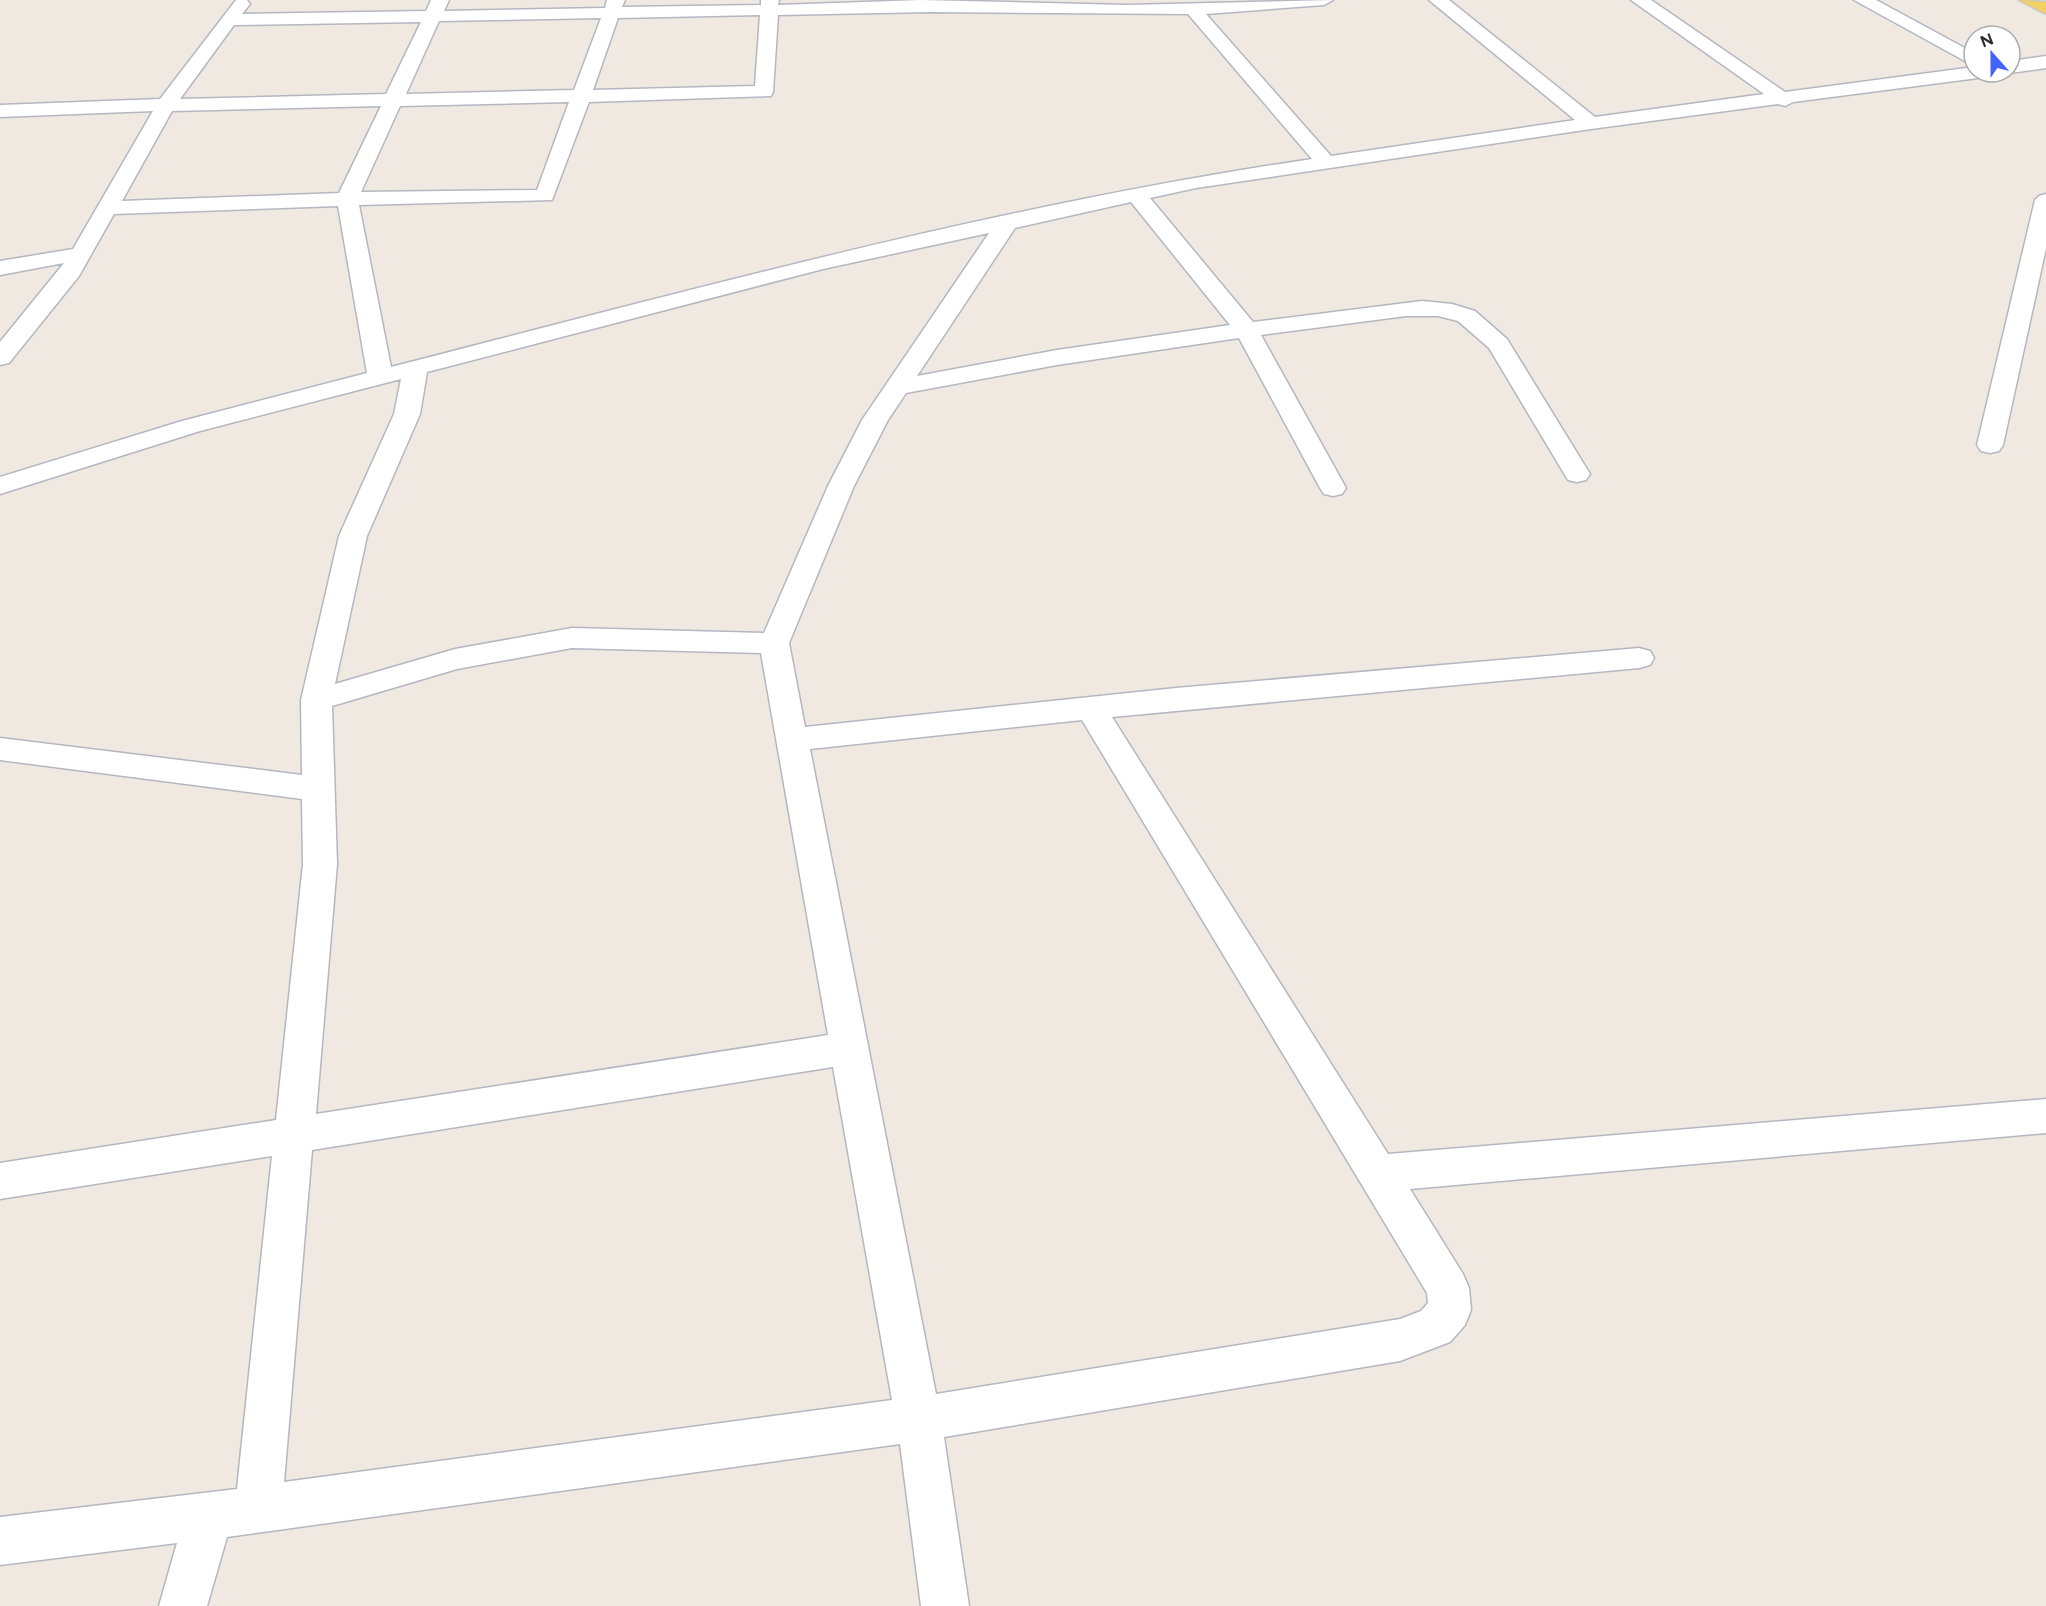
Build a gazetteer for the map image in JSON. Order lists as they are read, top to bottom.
{
  "north": "top"
}
